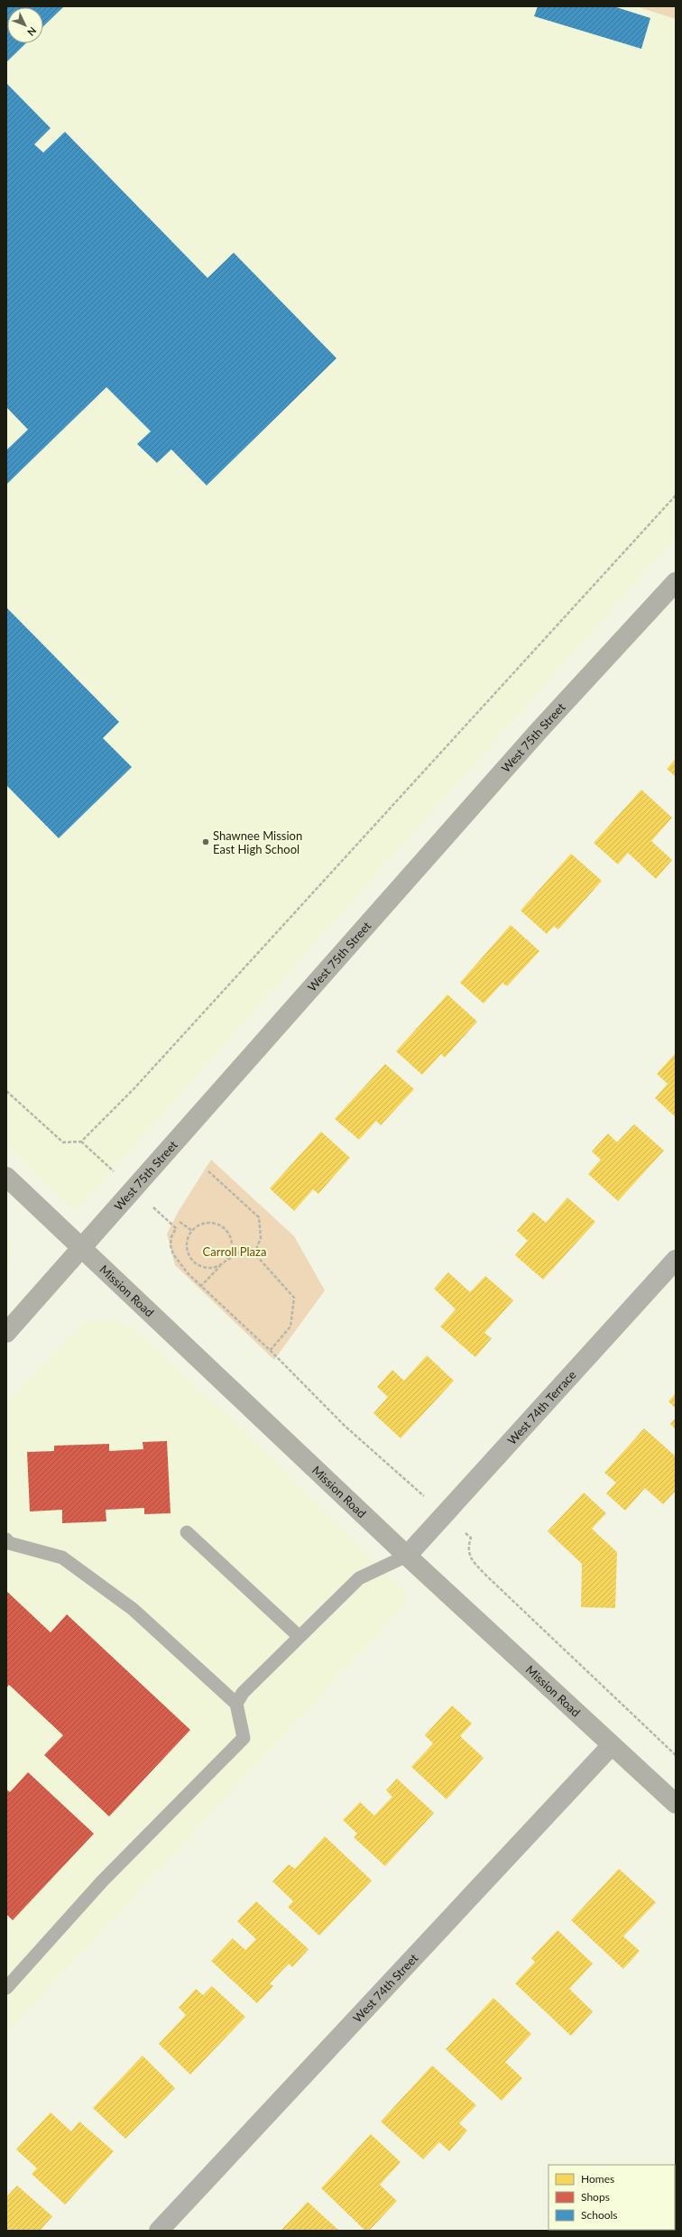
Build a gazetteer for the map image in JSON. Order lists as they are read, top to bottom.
{
  "streets": {
    "main road": ["West 75th Street", "Mission Road"],
    "street": ["West 74th Terrace", "West 74th Street"]
  },
  "crossings": [
    ["West 75th Street", "Mission Road"],
    ["Mission Road", "West 74th Terrace"],
    ["Mission Road", "West 74th Street"]
  ],
  "parks": ["Carroll Plaza"],
  "places": ["Shawnee Mission East High School"],
  "legend": ["Homes", "Shops", "Schools"],
  "north": "bottom right"
}
